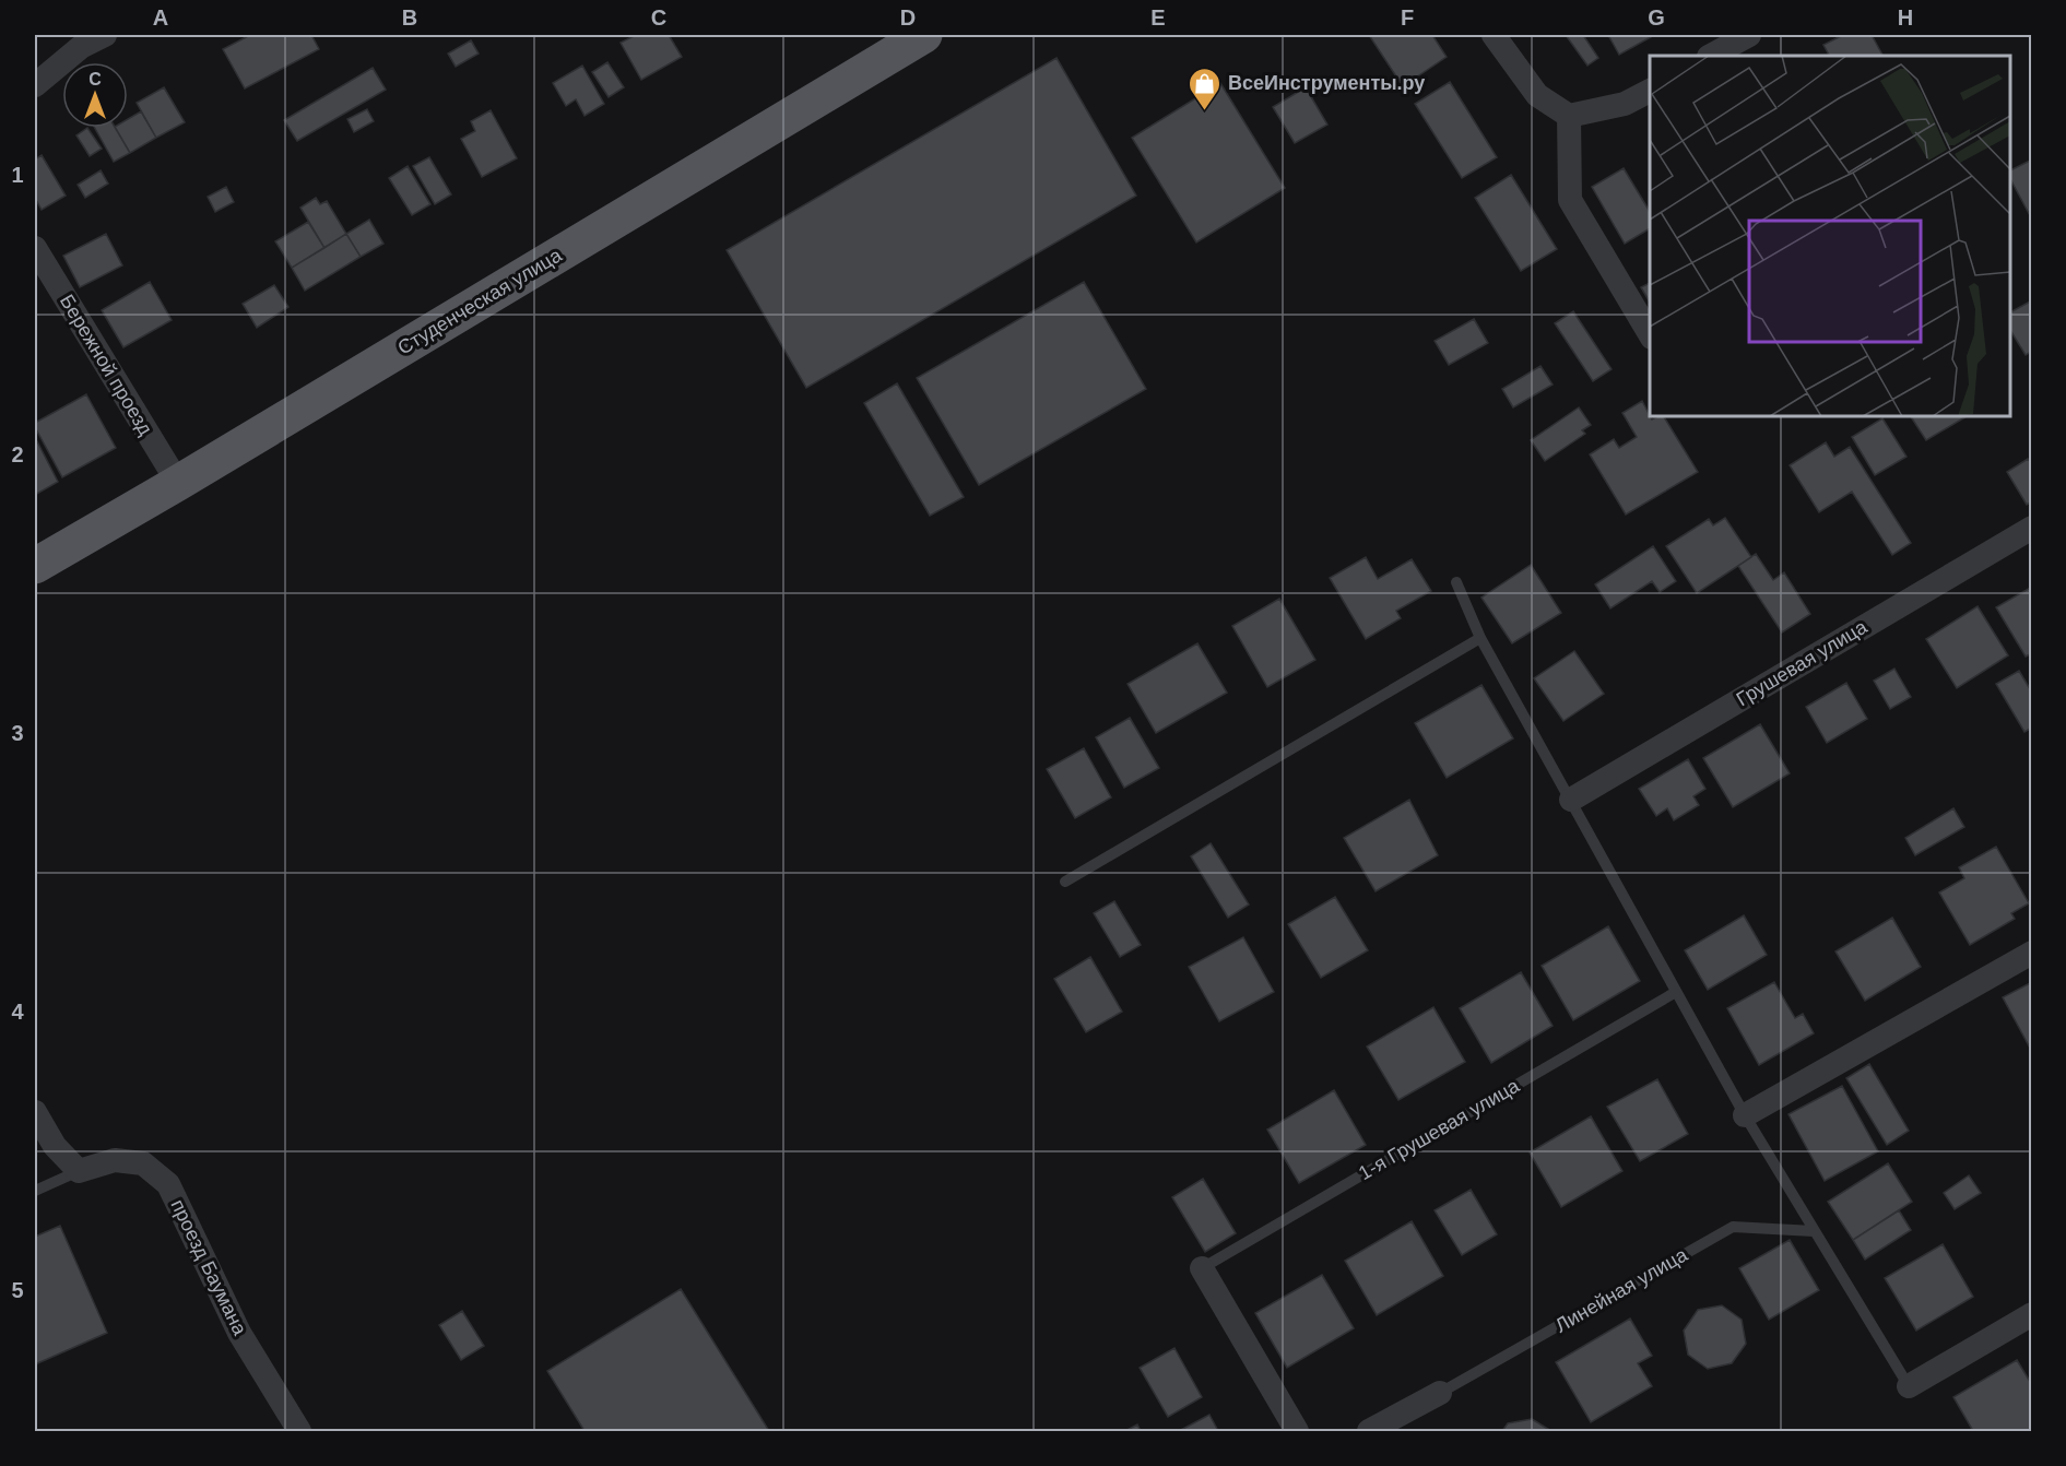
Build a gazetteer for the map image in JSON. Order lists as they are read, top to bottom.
{
  "streets": {
    "main road": ["Студенческая улица"],
    "street": ["Бережной проезд", "Грушевая улица", "проезд Баумана"],
    "lane": ["1-я Грушевая улица", "Линейная улица"]
  },
  "crossings": [
    ["Студенческая улица", "Бережной проезд"]
  ],
  "places": {
    "shop": ["ВсеИнструменты.ру"]
  },
  "north": "top",
  "grid": {
    "columns": [
      "A",
      "B",
      "C",
      "D",
      "E",
      "F",
      "G",
      "H"
    ],
    "rows": [
      "1",
      "2",
      "3",
      "4",
      "5"
    ]
  }
}
